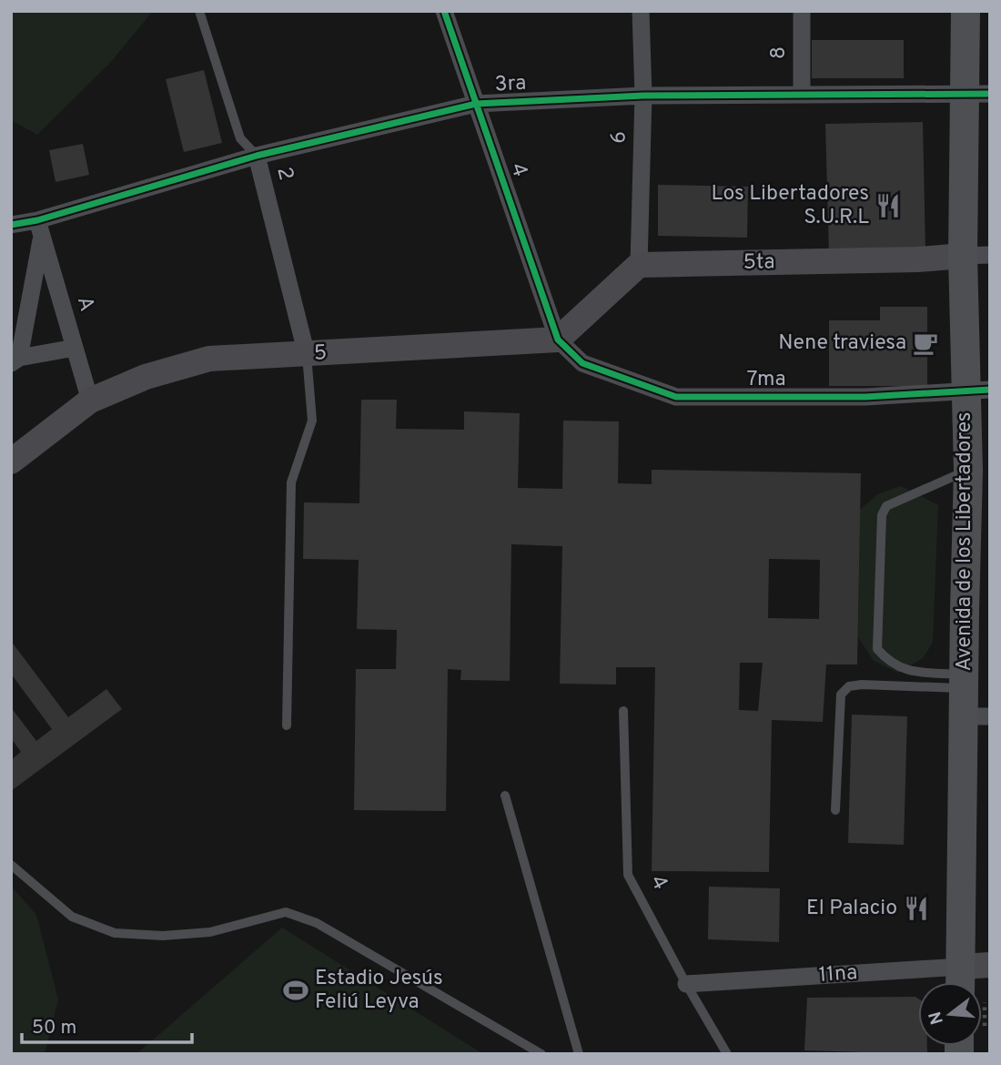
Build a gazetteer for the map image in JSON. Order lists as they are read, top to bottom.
{
  "streets": {
    "main road": ["Avenida de los Libertadores"],
    "street": [
      "8",
      "3ra",
      "6",
      "4",
      "2",
      "5ta",
      "A",
      "5",
      "7ma",
      "11na"
    ]
  },
  "crossings": [
    ["8", "3ra"],
    ["3ra", "6"],
    ["3ra", "4"],
    ["3ra", "2"],
    ["3ra", "A"],
    ["3ra", "Avenida de los Libertadores"],
    ["6", "5ta"],
    ["4", "5"],
    ["4", "7ma"],
    ["4", "11na"],
    ["2", "5"],
    ["5ta", "Avenida de los Libertadores"],
    ["A", "5"],
    ["5", "7ma"],
    ["7ma", "Avenida de los Libertadores"],
    ["Avenida de los Libertadores", "11na"]
  ],
  "places": {
    "restaurant": ["Los Libertadores S.U.R.L", "El Palacio"],
    "cafe": ["Nene traviesa"],
    "sports": ["Estadio Jesús Feliú Leyva"]
  },
  "scale_bar": "50 m",
  "north": "left"
}
